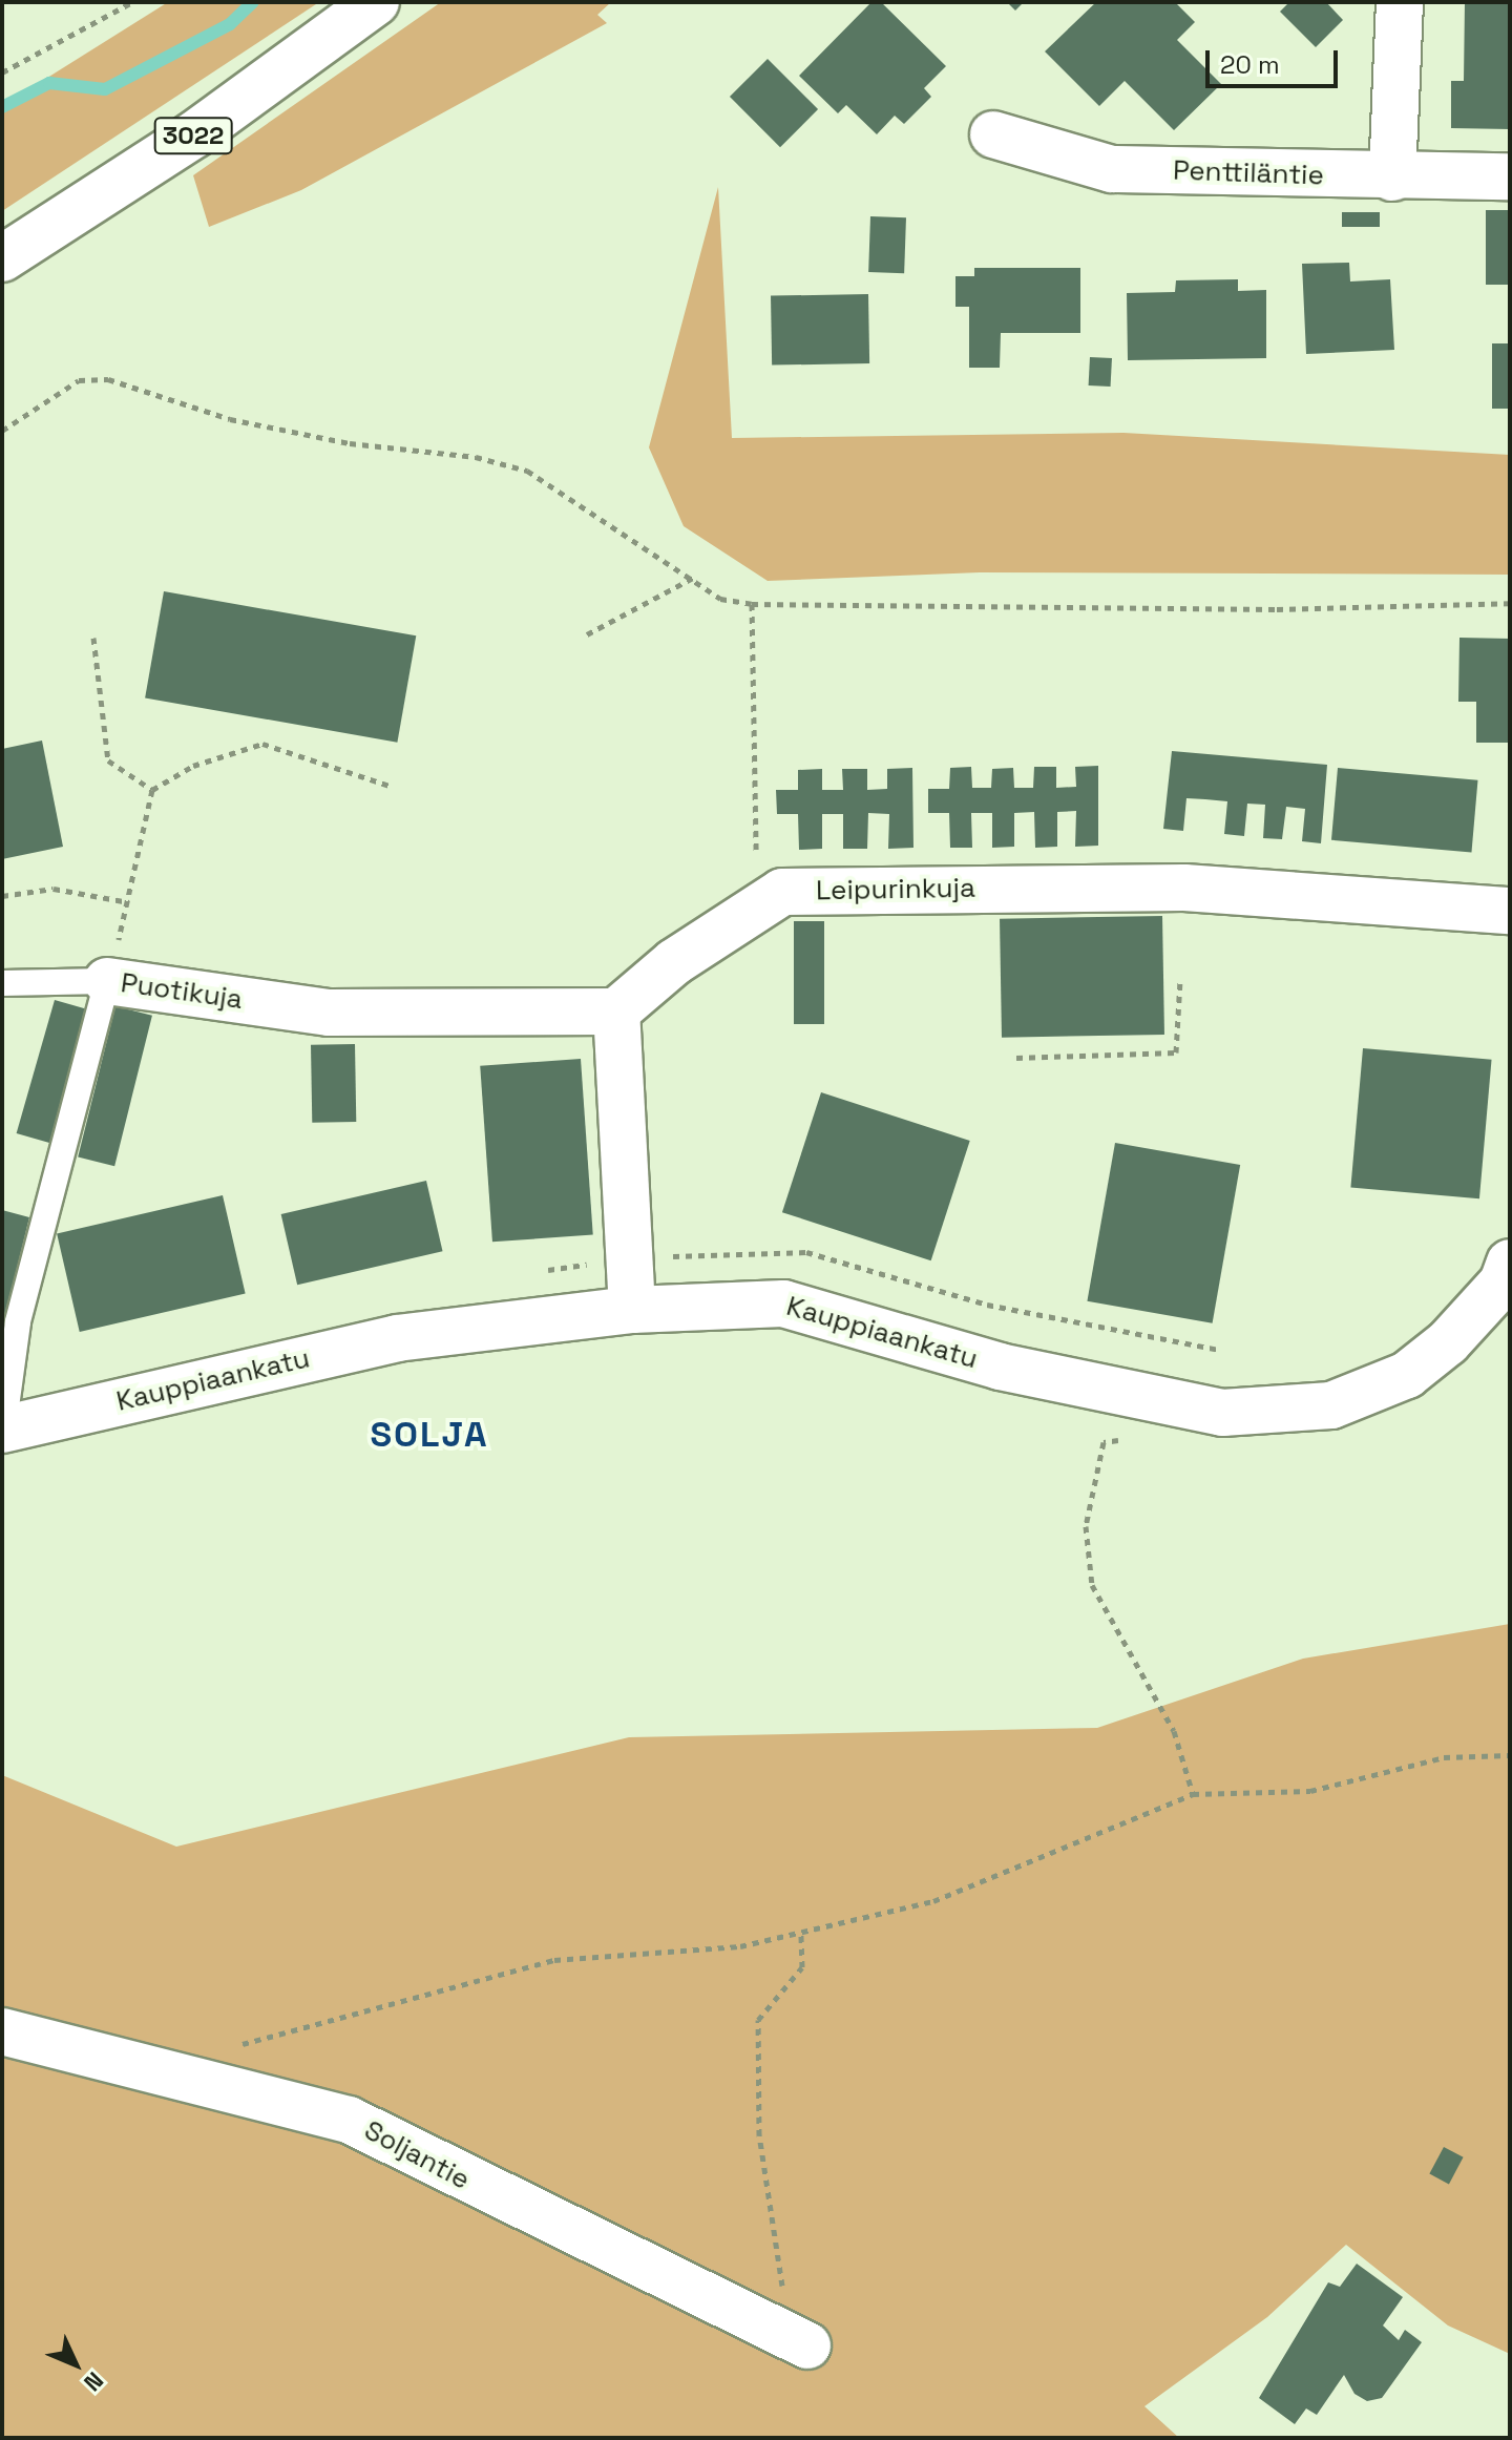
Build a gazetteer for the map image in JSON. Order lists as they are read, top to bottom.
{
  "streets": {
    "street": [
      "3022",
      "Penttiläntie",
      "Leipurinkuja",
      "Puotikuja",
      "Kauppiaankatu",
      "Soljantie"
    ]
  },
  "crossings": [
    ["Leipurinkuja", "Puotikuja"],
    ["Puotikuja", "Kauppiaankatu"]
  ],
  "districts": ["SOLJA"],
  "scale_bar": "20 m",
  "north": "bottom right"
}
